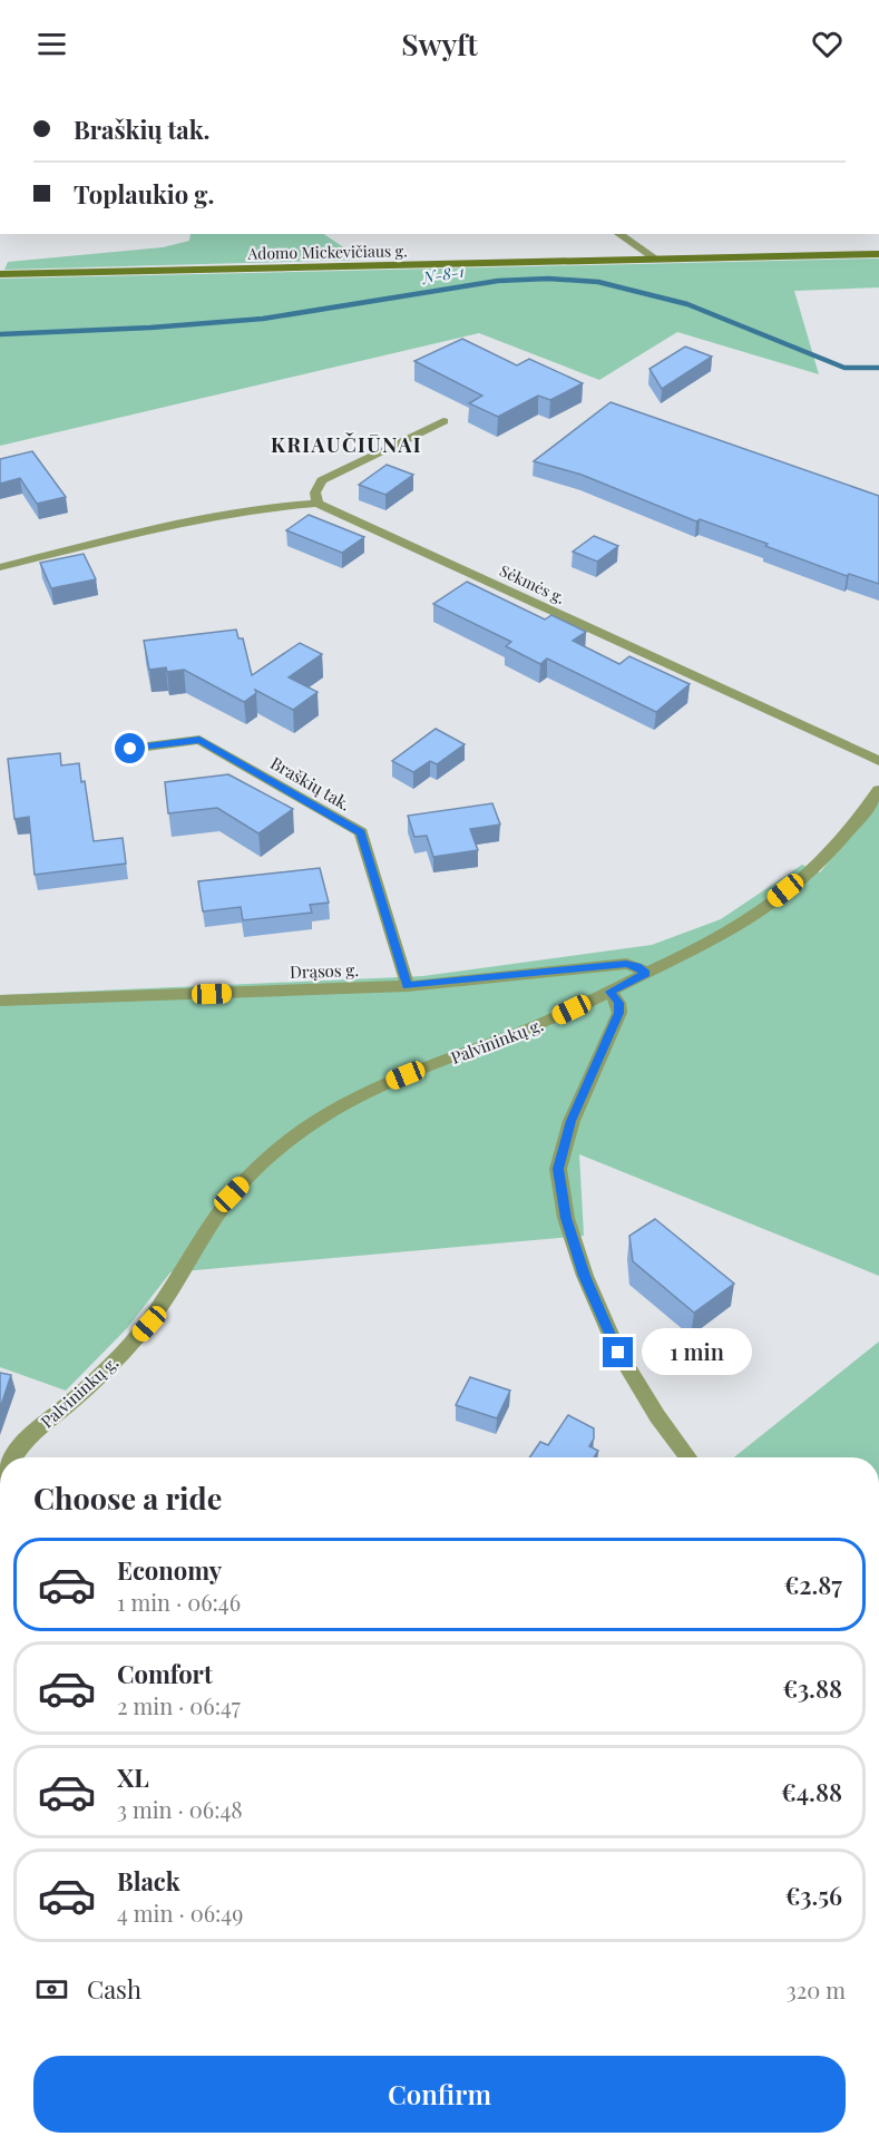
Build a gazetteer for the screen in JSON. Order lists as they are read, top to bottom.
{
  "streets": {
    "main road": ["Adomo Mickevičiaus g."],
    "street": [
      "Sėkmės g.",
      "Braškių tak.",
      "Drąsos g.",
      "Palvininkų g."
    ]
  },
  "crossings": [
    ["Braškių tak.", "Drąsos g."],
    ["Drąsos g.", "Palvininkų g."]
  ],
  "districts": ["KRIAUČIŪNAI"],
  "water": ["N-8-1"],
  "page": {
    "header": "Swyft",
    "banner": ["Braškių tak.", "Toplaukio g."],
    "bubble": "1 min",
    "heading": "Choose a ride",
    "list": [
      {
        "name": "Economy",
        "note": "1 min · 06:46",
        "value": "€2.87"
      },
      {
        "name": "Comfort",
        "note": "2 min · 06:47",
        "value": "€3.88"
      },
      {
        "name": "XL",
        "note": "3 min · 06:48",
        "value": "€4.88"
      },
      {
        "name": "Black",
        "note": "4 min · 06:49",
        "value": "€3.56"
      }
    ],
    "pay": ["Cash", "320 m"],
    "buttons": "Confirm"
  }
}
